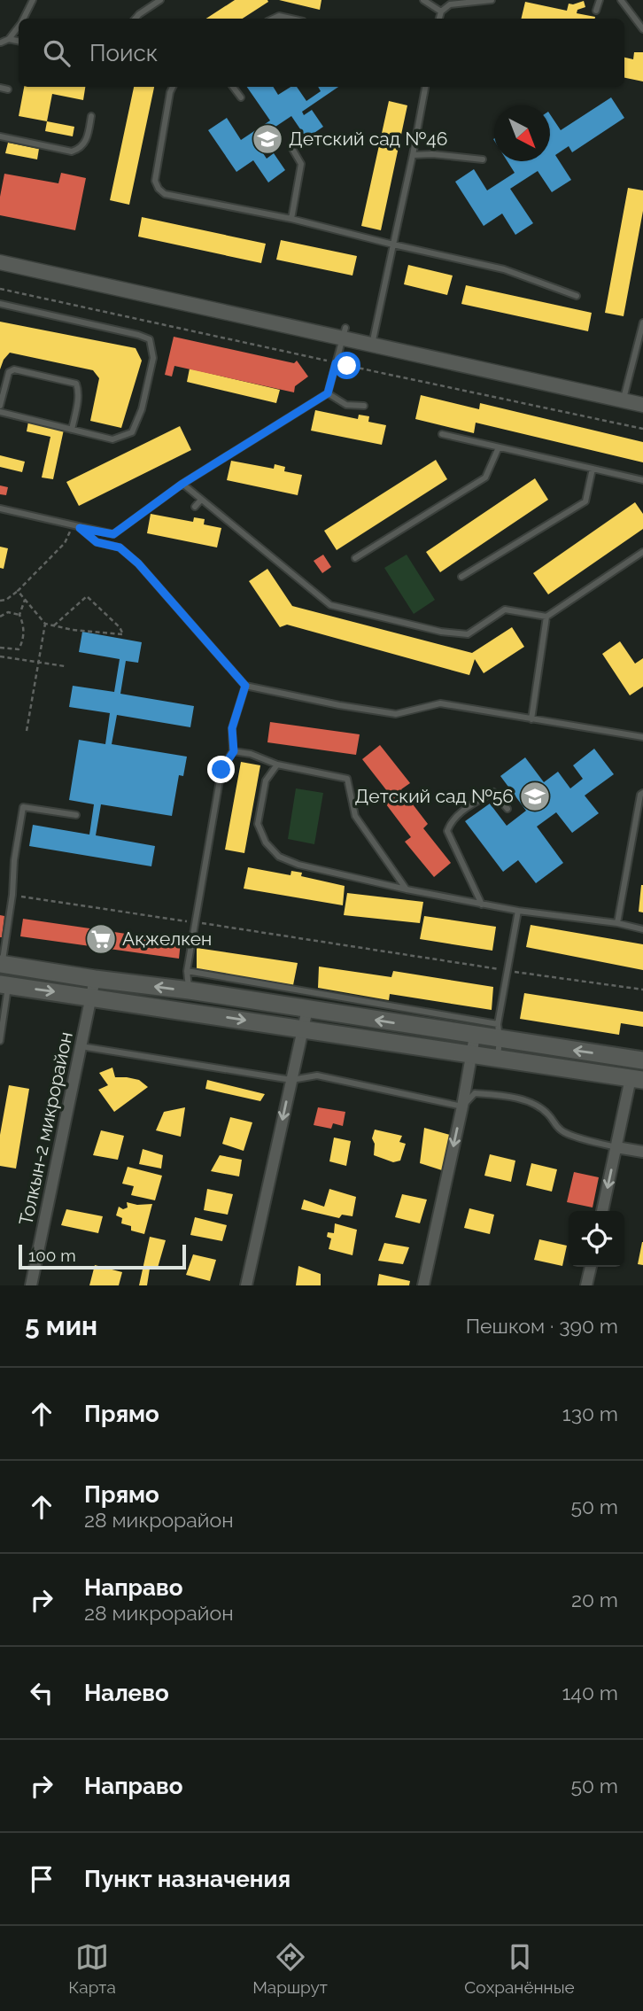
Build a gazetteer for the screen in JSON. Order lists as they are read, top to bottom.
{
  "streets": {
    "street": ["Толкын-2 микрорайон"]
  },
  "places": {
    "school or university": ["Детский сад №46", "Детский сад №56"],
    "supermarket": ["Ақжелкен"]
  },
  "scale_bar": "100 m",
  "north": "bottom right",
  "page": {
    "search": "Поиск",
    "scale": "100 m",
    "heading": ["5 мин", "Пешком · 390 m"],
    "list": [
      ["Прямо", "130 m"],
      ["Прямо", "28 микрорайон", "50 m"],
      ["Направо", "28 микрорайон", "20 m"],
      ["Налево", "140 m"],
      ["Направо", "50 m"],
      "Пункт назначения"
    ],
    "nav": ["Карта", "Маршрут", "Сохранённые"]
  }
}
